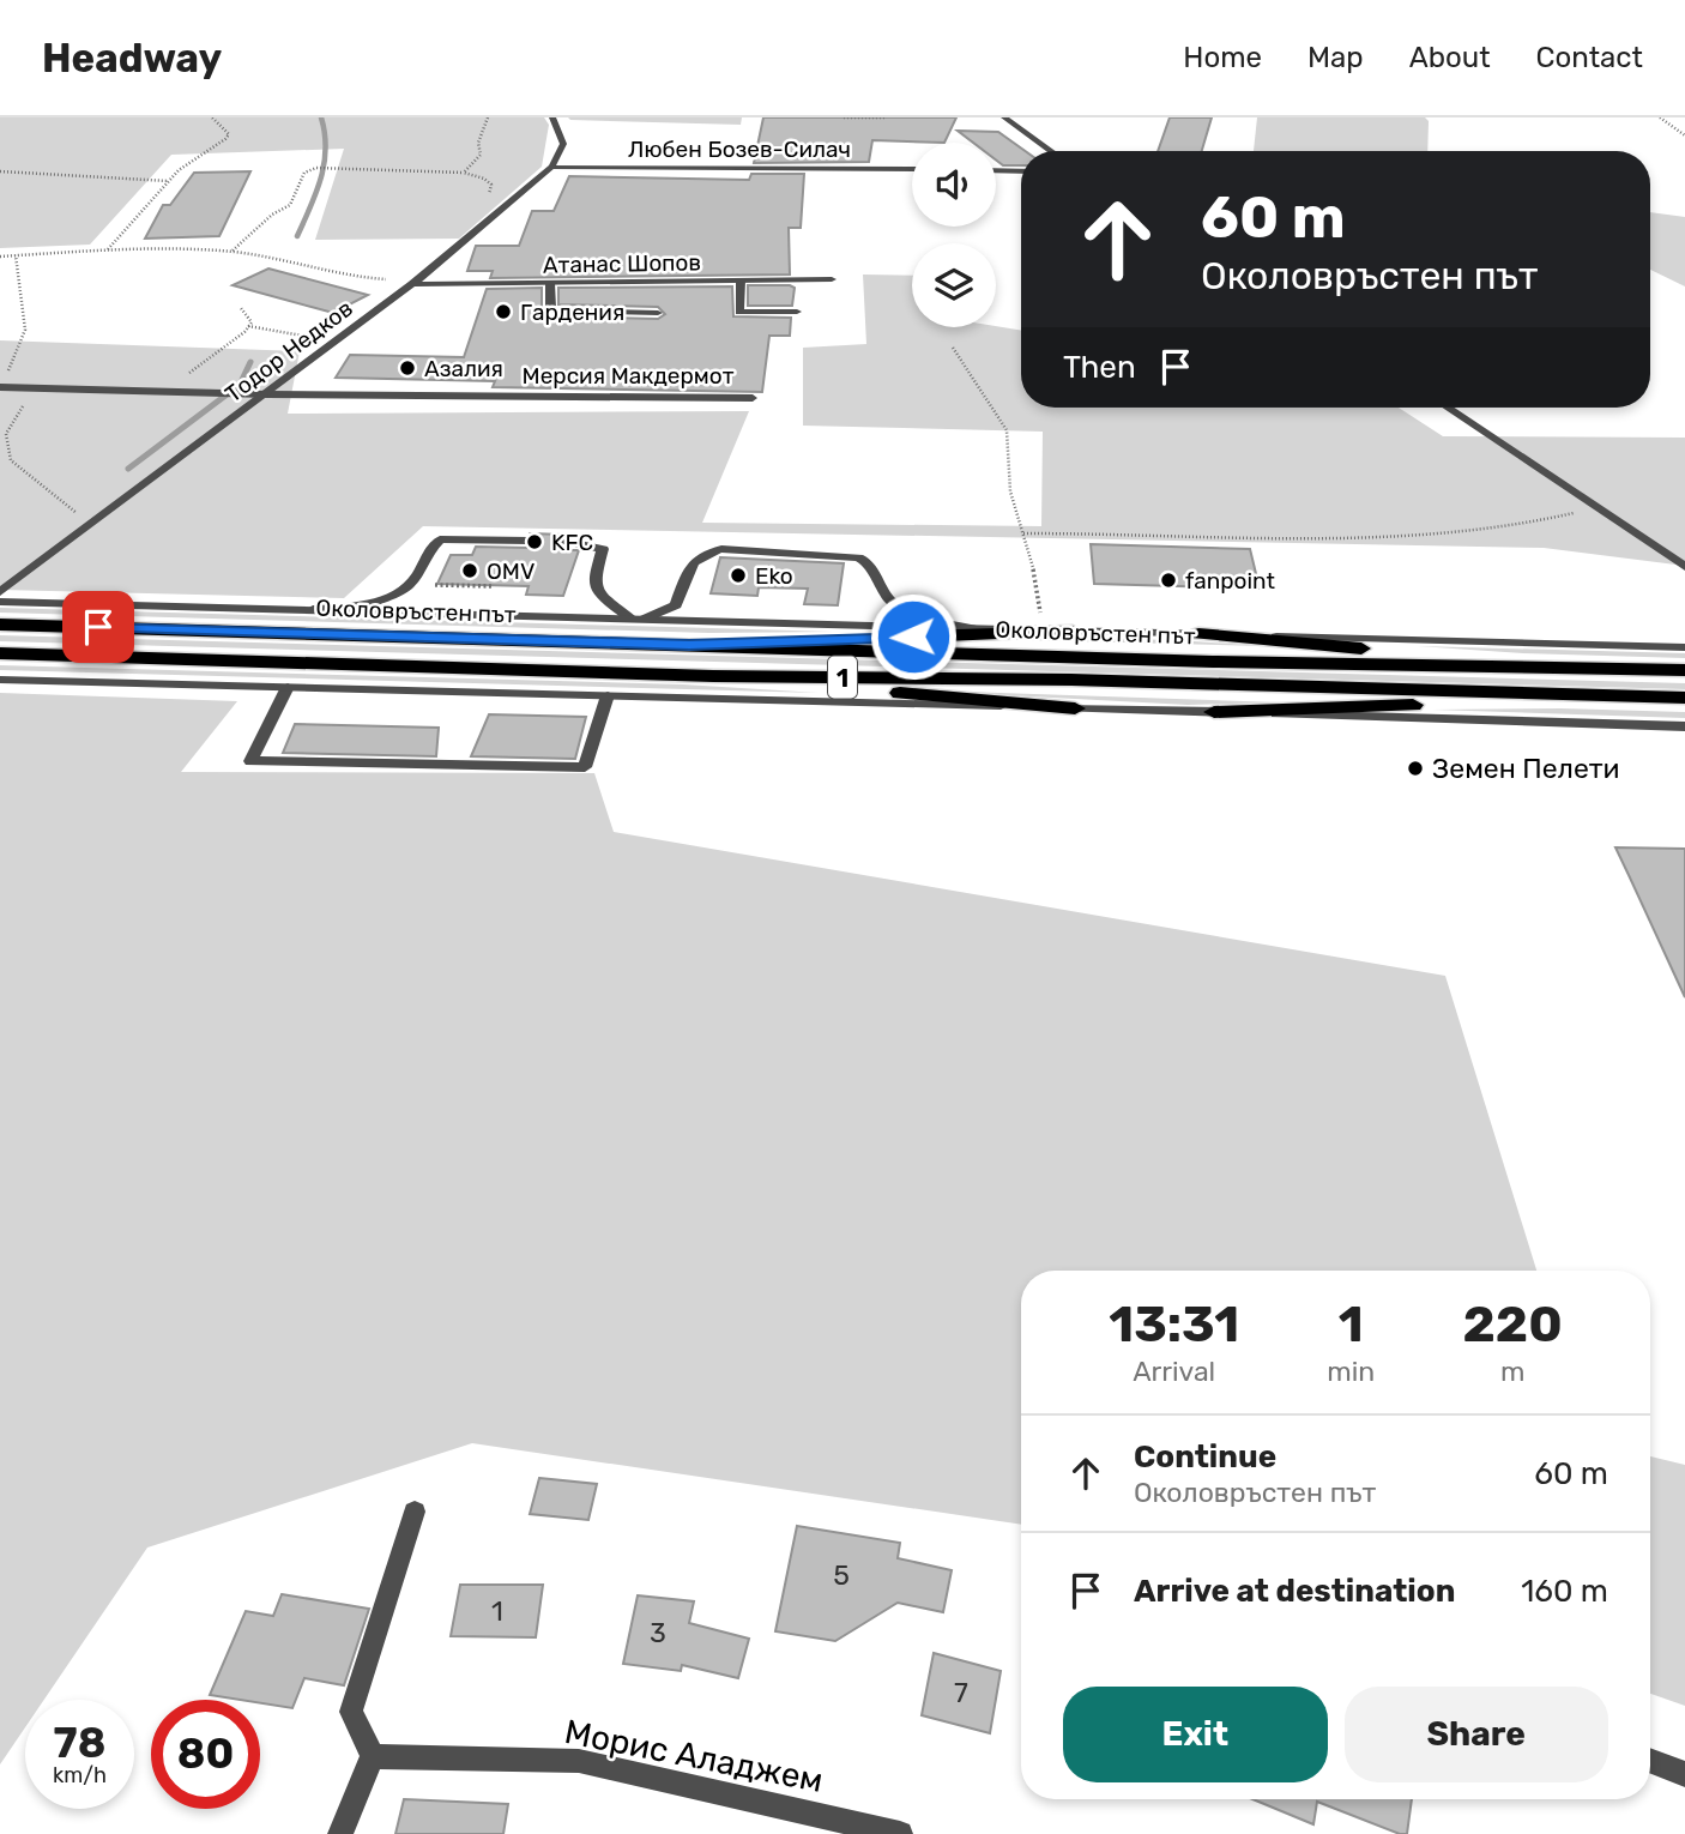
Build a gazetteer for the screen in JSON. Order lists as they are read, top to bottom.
{
  "streets": {
    "highway": ["Околовръстен път", "1"],
    "street": [
      "Любен Бозев-Силач",
      "Атанас Шопов",
      "Тодор Недков",
      "Мерсия Макдермот",
      "Морис Аладжем"
    ]
  },
  "crossings": [
    ["Любен Бозев-Силач", "Тодор Недков"],
    ["Атанас Шопов", "Тодор Недков"],
    ["Тодор Недков", "Мерсия Макдермот"]
  ],
  "places": [
    "Гардения",
    "Азалия",
    "KFC",
    "OMV",
    "Eko",
    "fanpoint",
    "Земен Пелети"
  ],
  "house_numbers": [
    "5",
    "1",
    "3",
    "7"
  ],
  "page": {
    "header": "Headway",
    "nav": [
      "Home",
      "Map",
      "About",
      "Contact"
    ],
    "turn": ["60 m", "Околовръстен път"],
    "then": "Then",
    "eta": [
      "13:31",
      "Arrival",
      "1",
      "min",
      "220",
      "m"
    ],
    "list": [
      {
        "name": "Continue",
        "note": "Околовръстен път",
        "value": "60 m"
      },
      {
        "name": "Arrive at destination",
        "value": "160 m"
      }
    ],
    "buttons": ["Exit", "Share"],
    "speed": "78 km/h",
    "limit": "80"
  }
}
